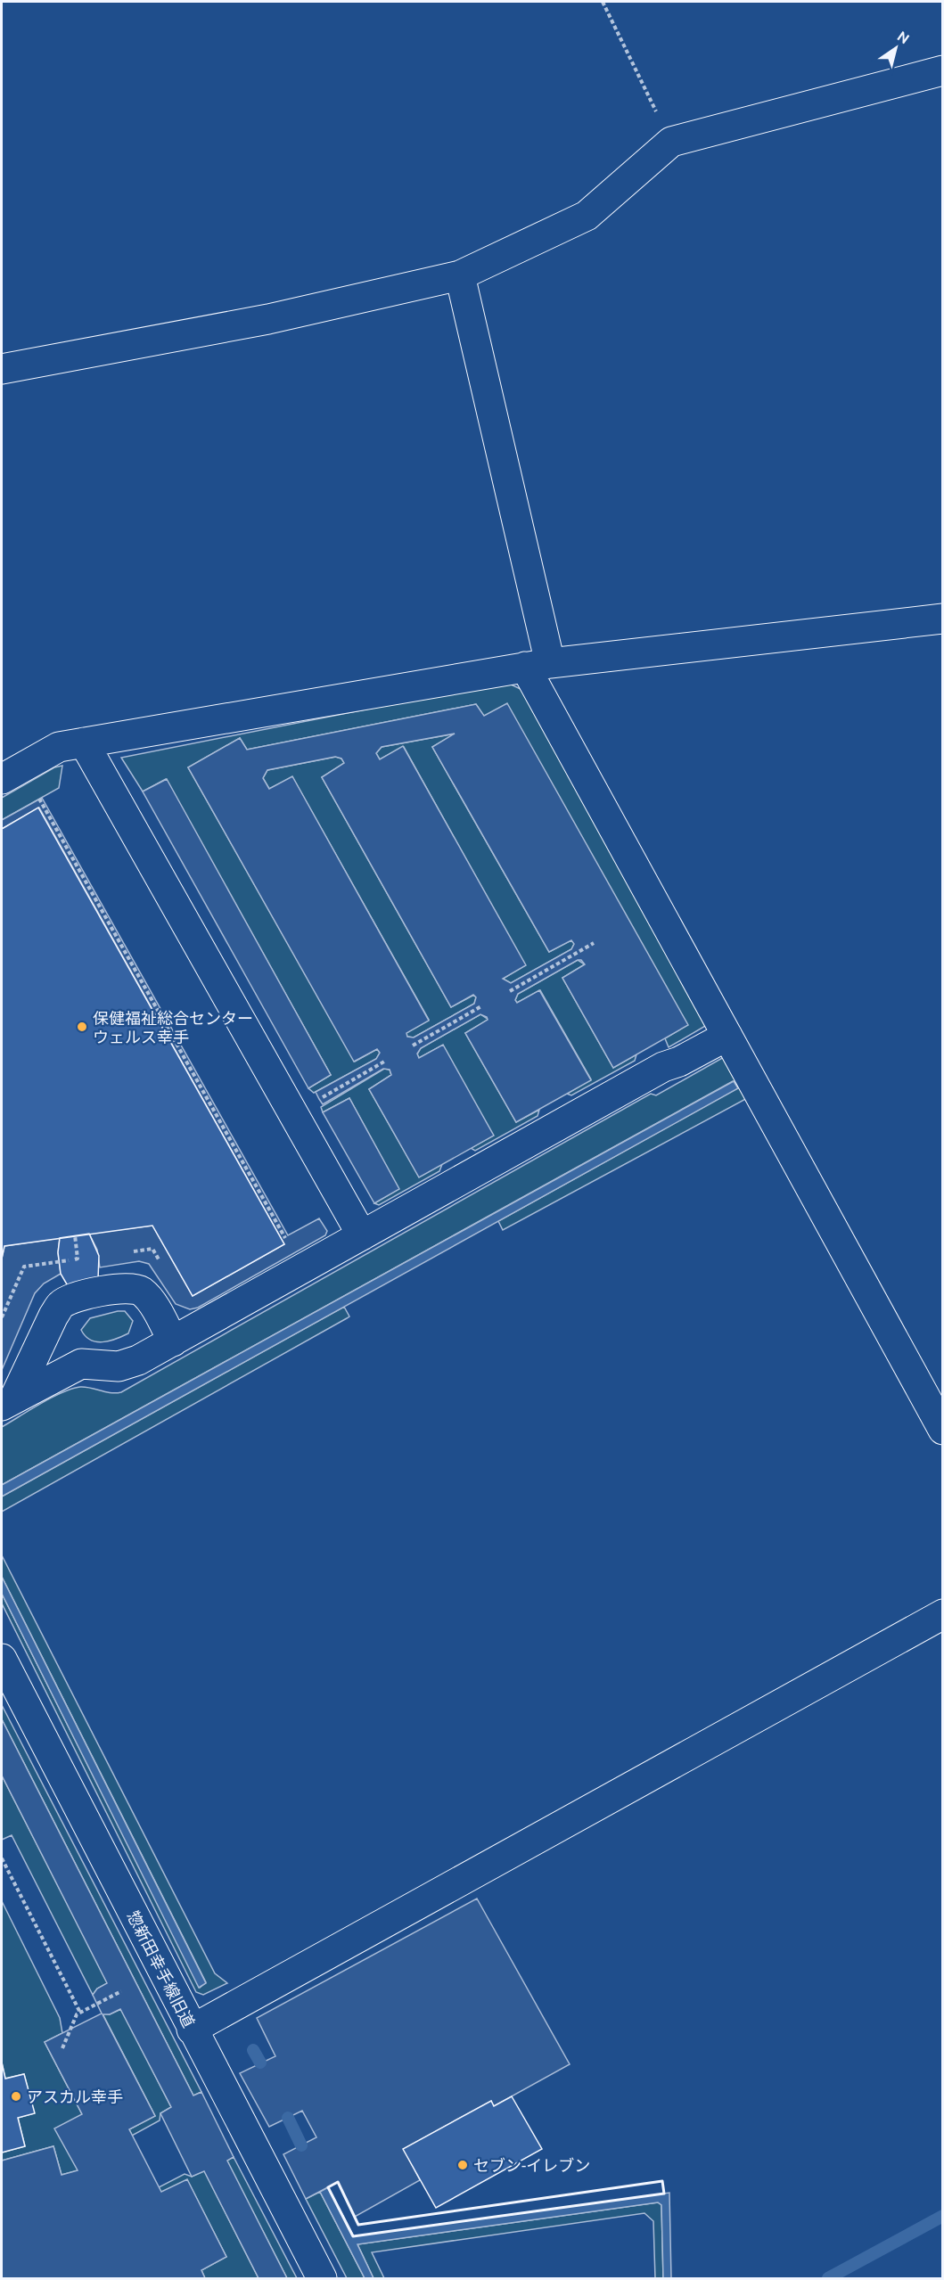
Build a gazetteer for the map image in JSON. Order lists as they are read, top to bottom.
{
  "streets": {
    "street": ["惣新田幸手線旧道"]
  },
  "places": ["保健福祉総合センター ウェルス幸手", "アスカル幸手", "セブン-イレブン"],
  "north": "top right"
}
